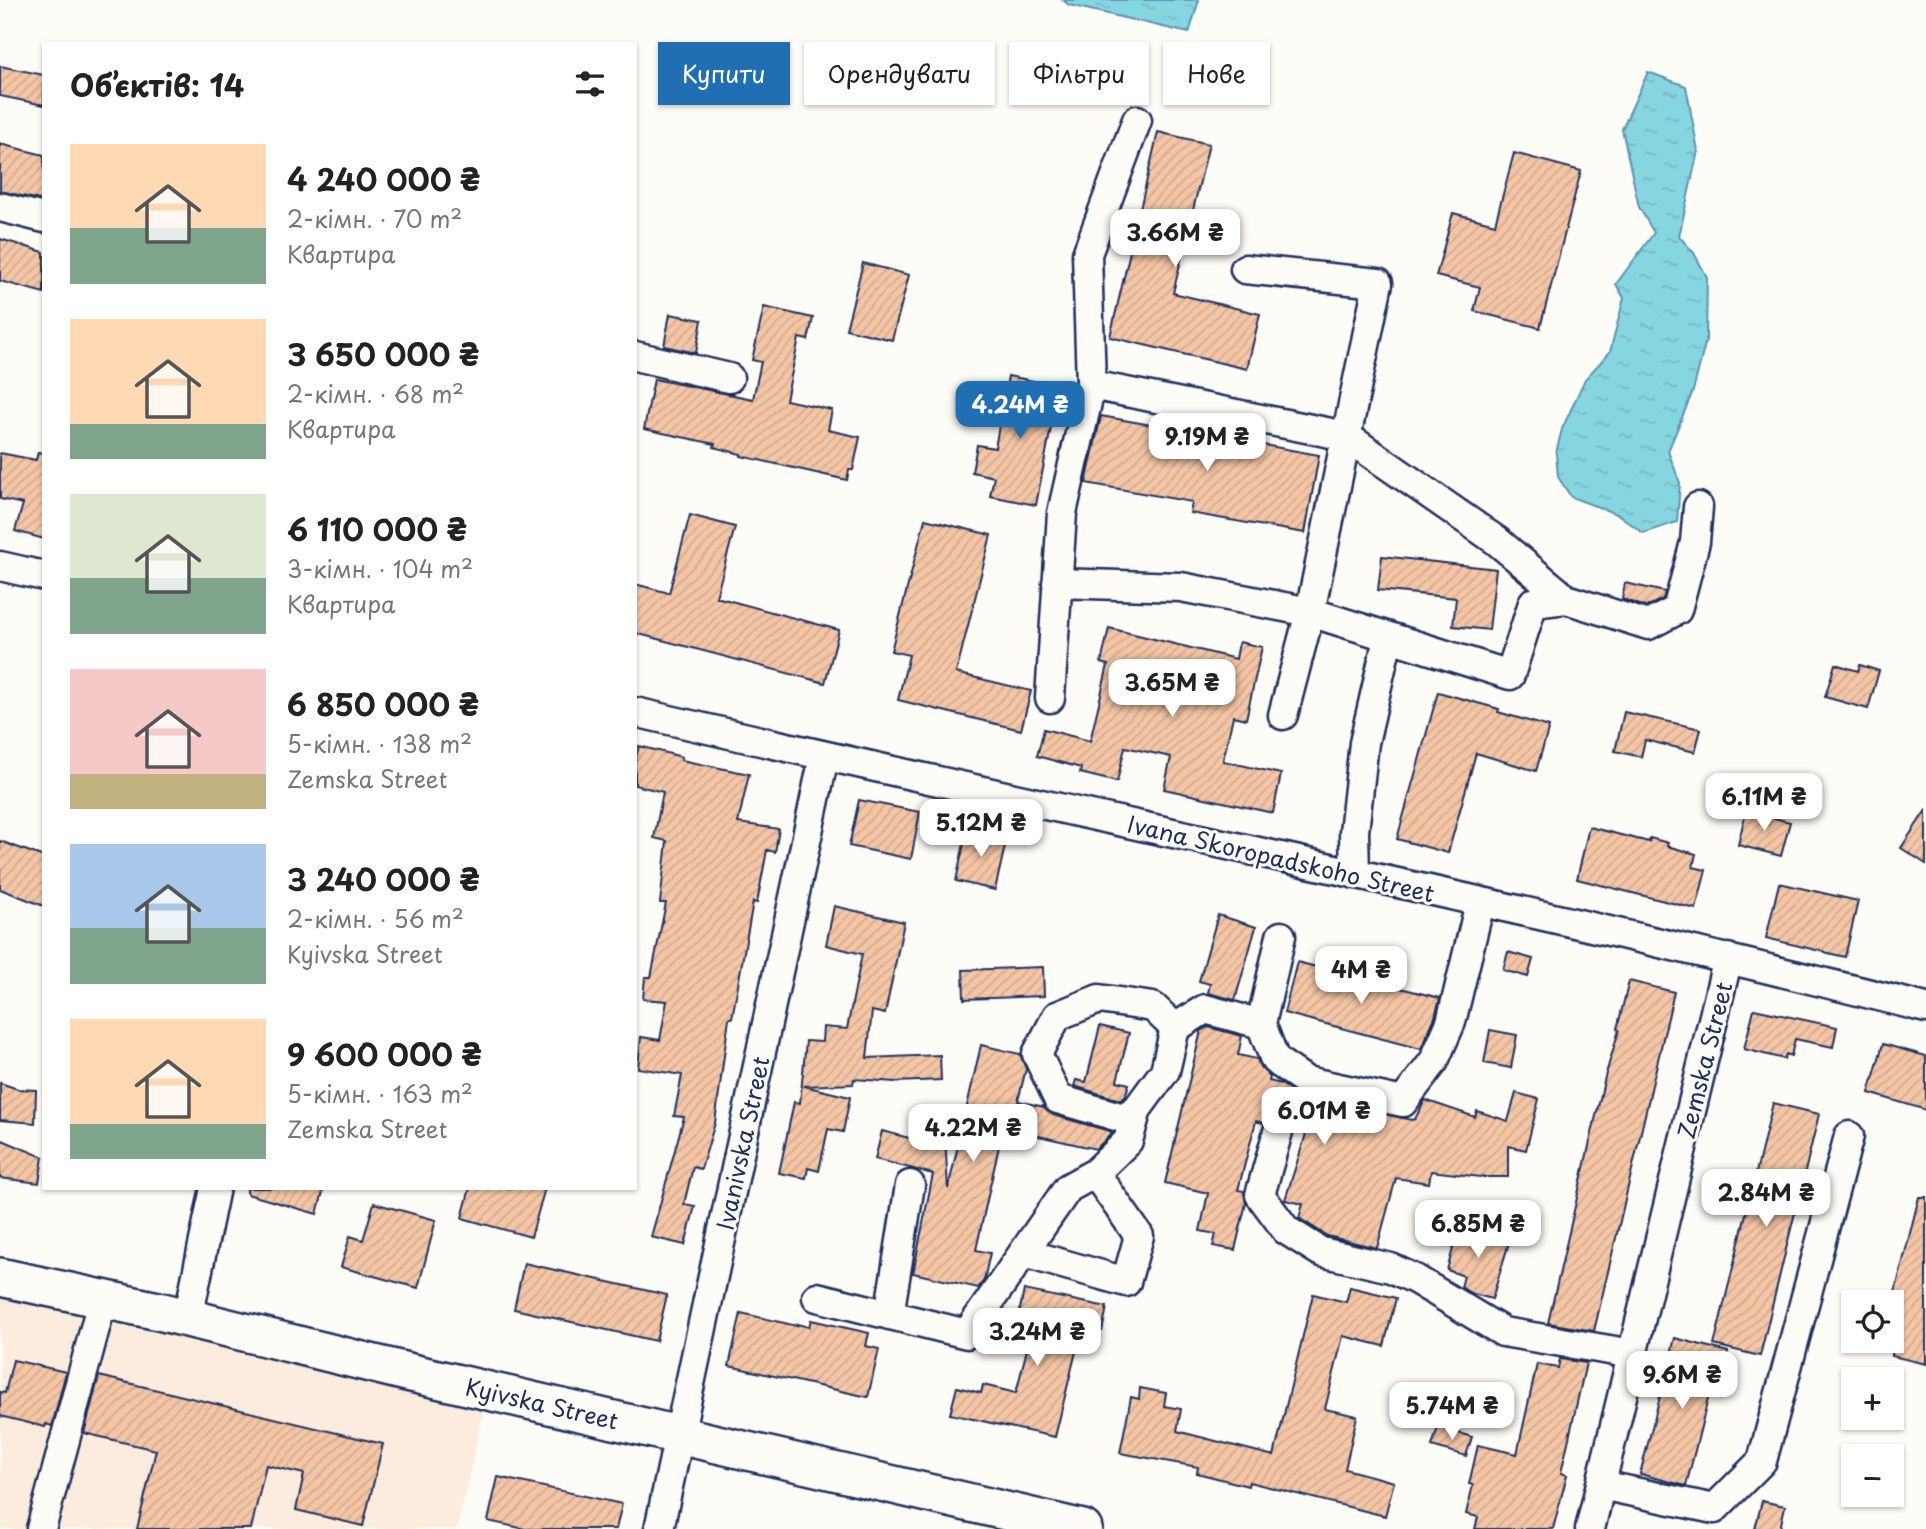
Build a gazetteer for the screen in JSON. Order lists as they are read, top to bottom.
{
  "streets": {
    "main road": ["Kyivska Street"],
    "street": ["Ivana Skoropadskoho Street", "Zemska Street", "Ivanivska Street"]
  },
  "crossings": [
    ["Ivana Skoropadskoho Street", "Zemska Street"],
    ["Ivana Skoropadskoho Street", "Ivanivska Street"],
    ["Ivanivska Street", "Kyivska Street"]
  ],
  "page": {
    "chip": [
      "Купити",
      "Орендувати",
      "Фільтри",
      "Нове"
    ],
    "heading": "Об’єктів: 14",
    "list": [
      {
        "name": "4 240 000 ₴",
        "note": "2-кімн. · 70 m² · Квартира"
      },
      {
        "name": "3 650 000 ₴",
        "note": "2-кімн. · 68 m² · Квартира"
      },
      {
        "name": "6 110 000 ₴",
        "note": "3-кімн. · 104 m² · Квартира"
      },
      {
        "name": "6 850 000 ₴",
        "note": "5-кімн. · 138 m² · Zemska Street"
      },
      {
        "name": "3 240 000 ₴",
        "note": "2-кімн. · 56 m² · Kyivska Street"
      },
      {
        "name": "9 600 000 ₴",
        "note": "5-кімн. · 163 m² · Zemska Street"
      }
    ],
    "price": [
      "3.66M ₴",
      "4.24M ₴",
      "9.19M ₴",
      "3.65M ₴",
      "6.11M ₴",
      "5.12M ₴",
      "4M ₴",
      "6.01M ₴",
      "4.22M ₴",
      "2.84M ₴",
      "6.85M ₴",
      "3.24M ₴",
      "9.6M ₴",
      "5.74M ₴"
    ],
    "map_buttons": ["+", "−"]
  }
}
